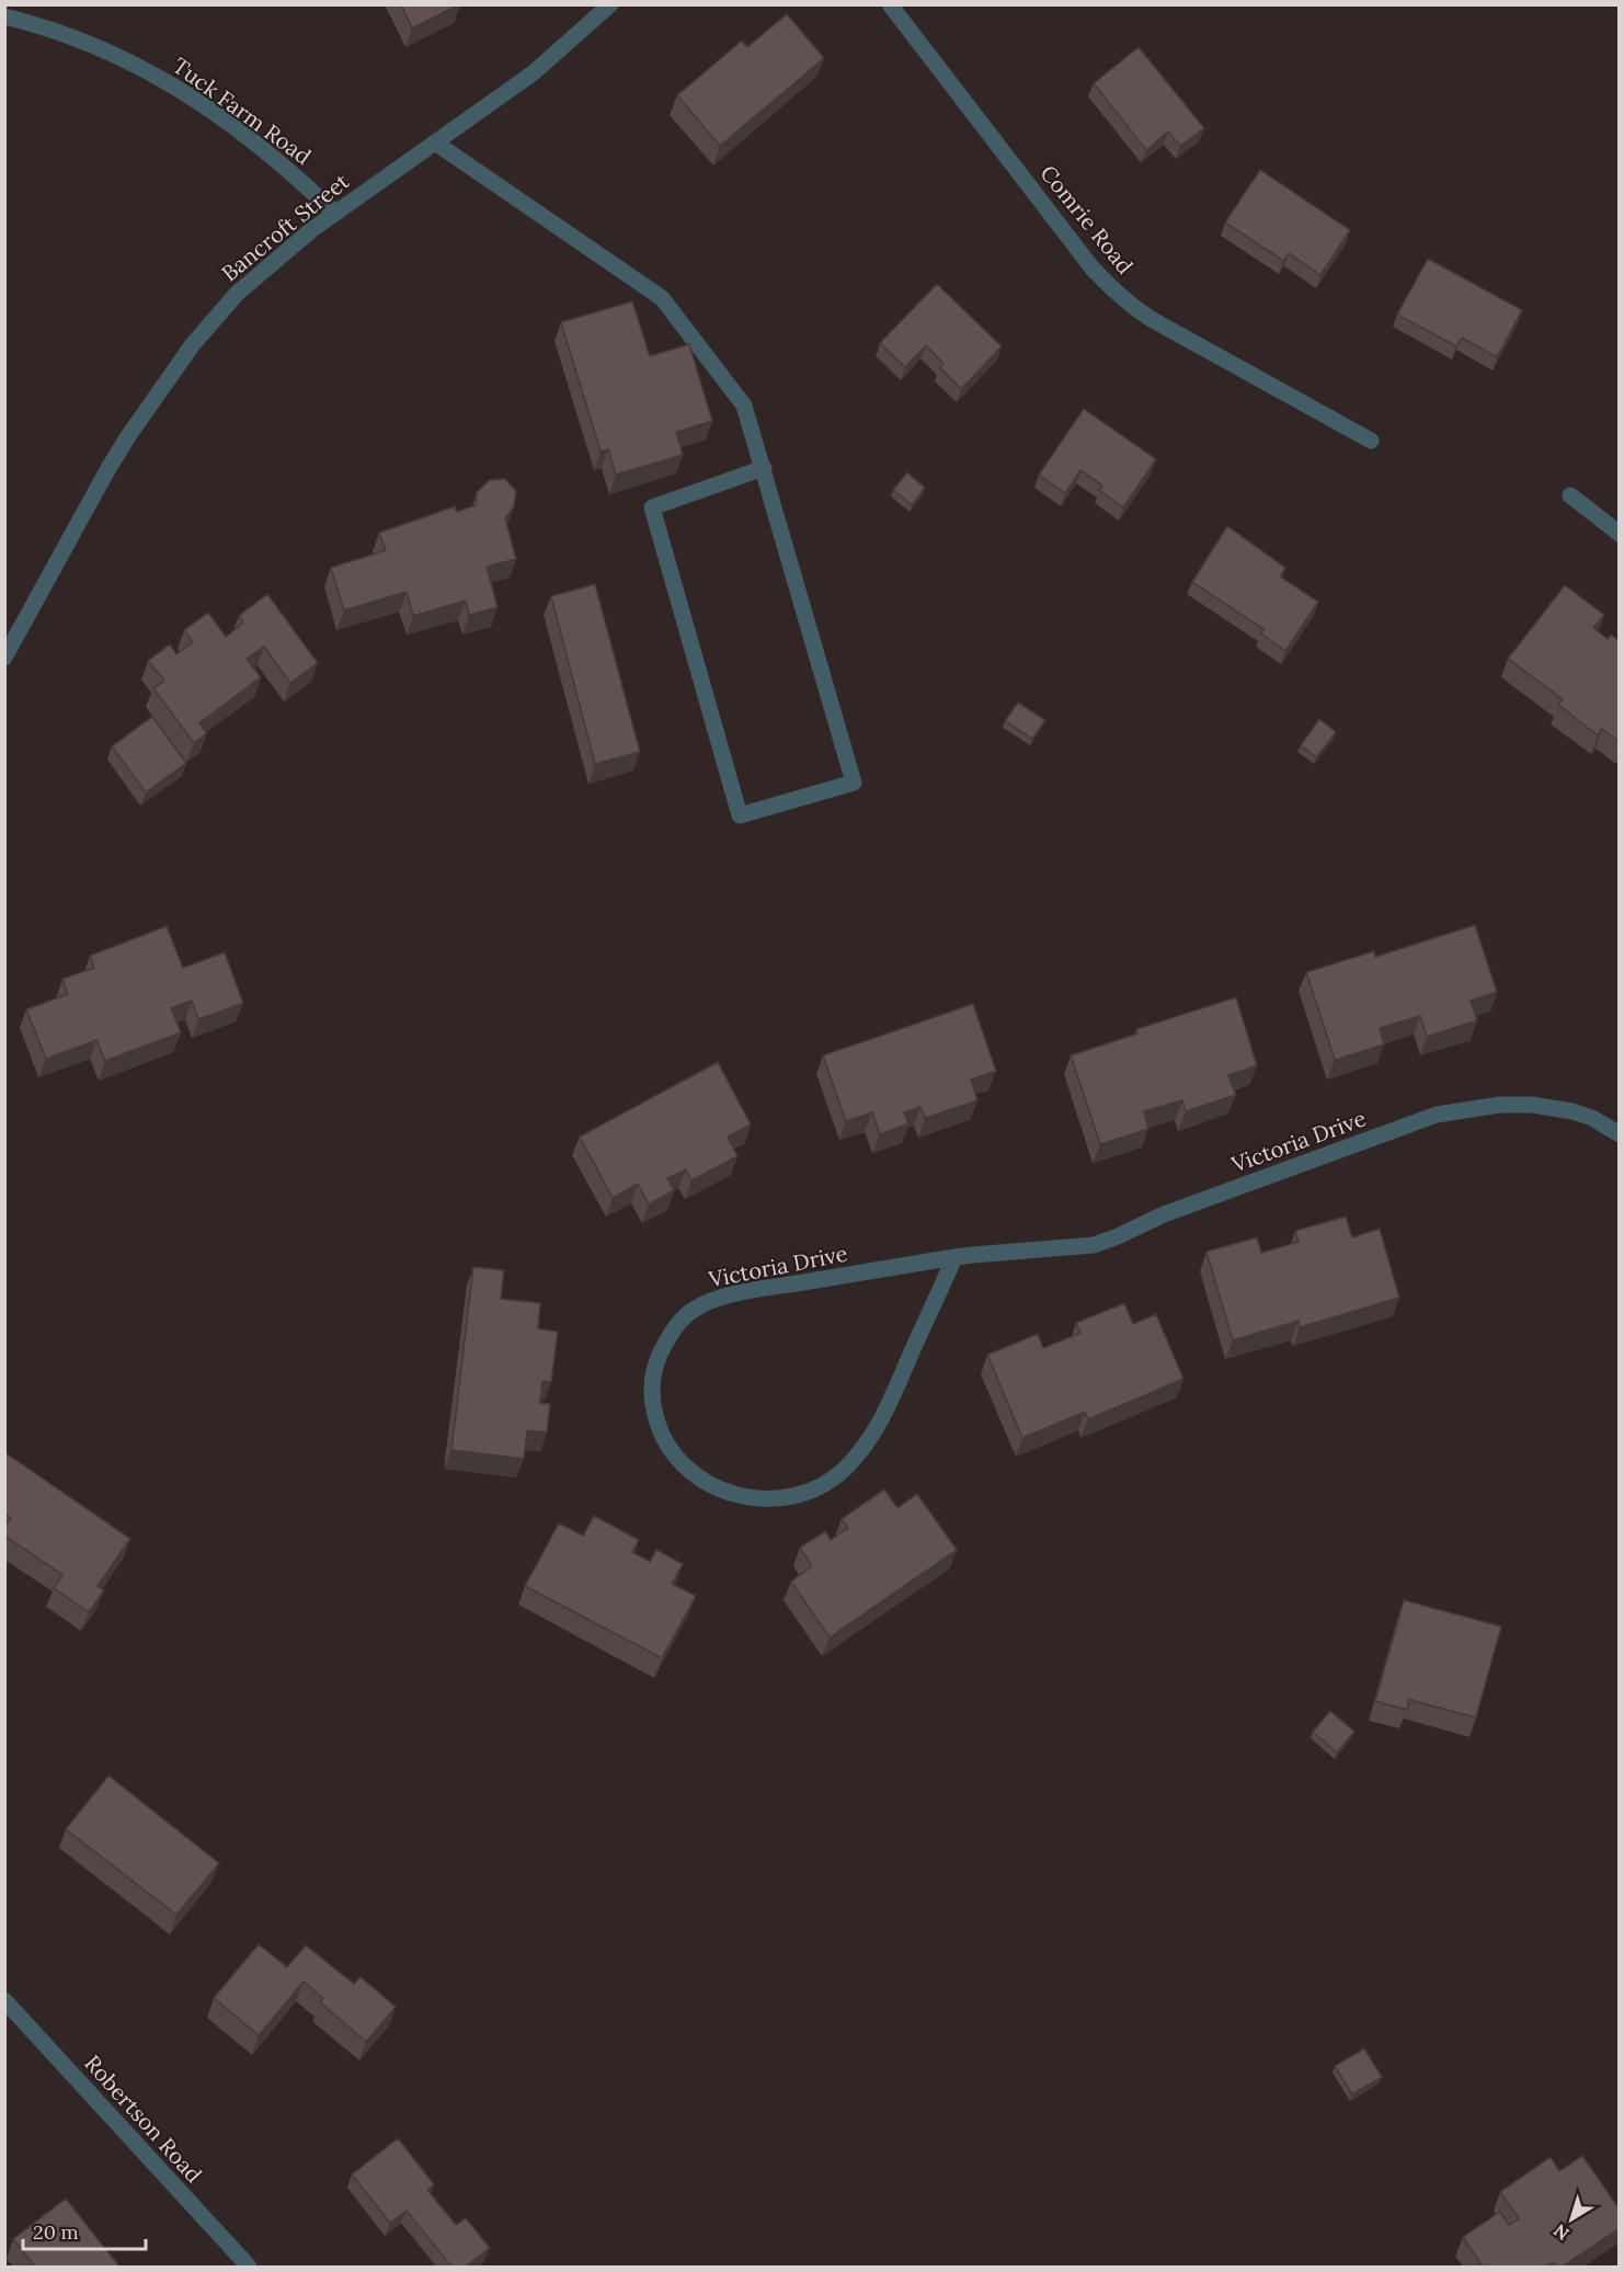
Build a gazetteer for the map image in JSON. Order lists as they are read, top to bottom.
{
  "streets": {
    "street": [
      "Tuck Farm Road",
      "Comrie Road",
      "Bancroft Street",
      "Victoria Drive",
      "Robertson Road"
    ]
  },
  "crossings": [
    ["Tuck Farm Road", "Bancroft Street"]
  ],
  "scale_bar": "20 m",
  "north": "bottom left"
}
